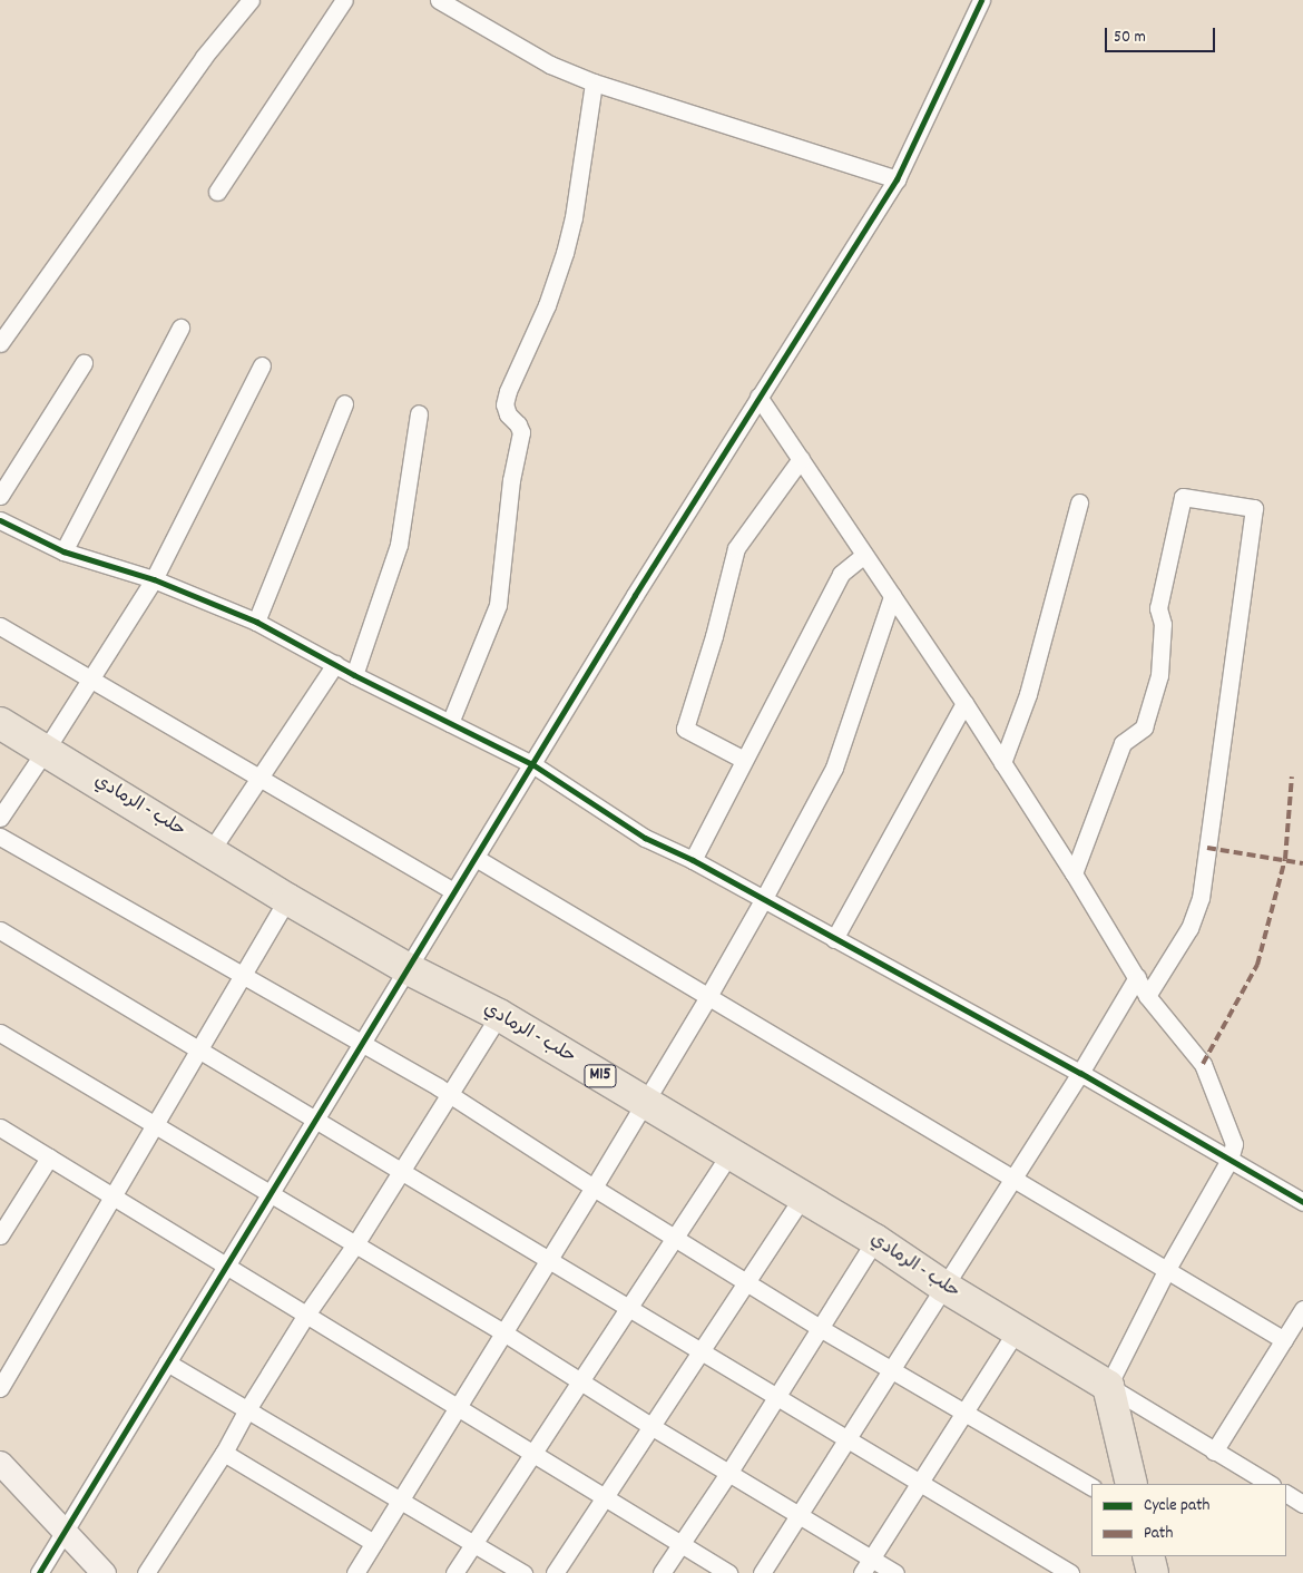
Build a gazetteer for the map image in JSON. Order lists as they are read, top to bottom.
{
  "streets": {
    "highway": ["حلب - الرمادي", "M15"]
  },
  "legend": ["Cycle path", "Path"],
  "scale_bar": "50 m"
}
